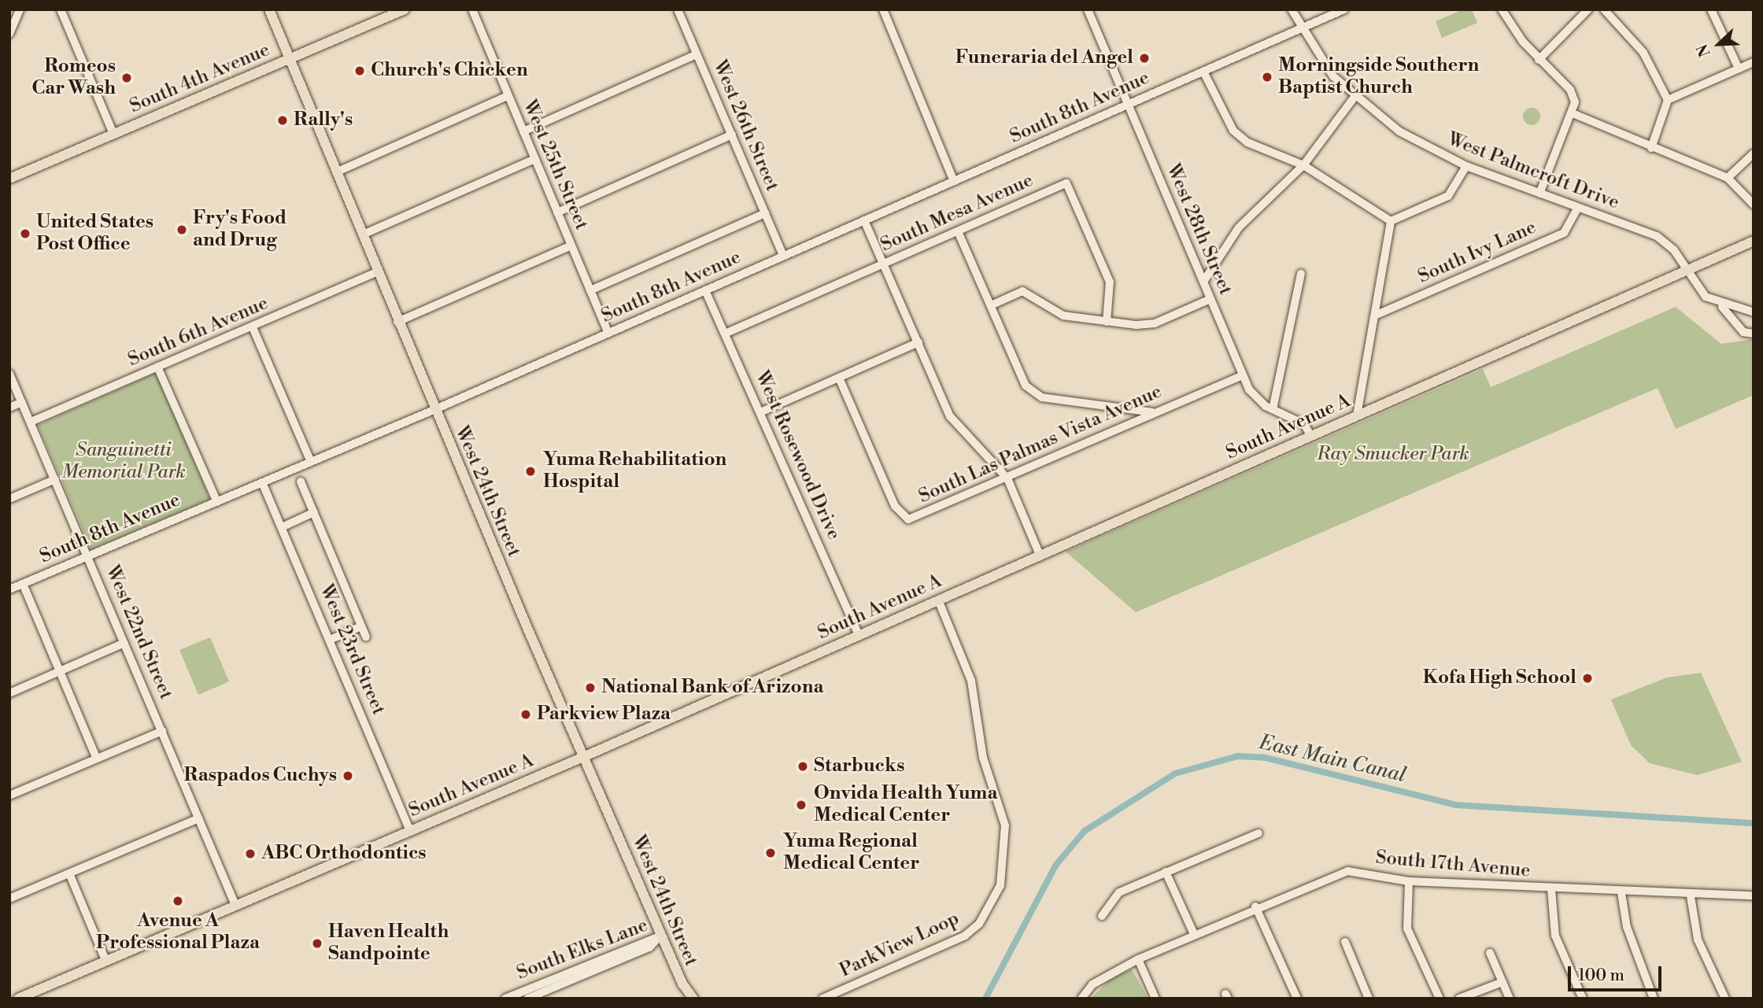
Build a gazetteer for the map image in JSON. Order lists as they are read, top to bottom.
{
  "streets": {
    "main road": ["South 4th Avenue", "South Avenue A", "West 24th Street"],
    "street": [
      "South 8th Avenue",
      "West 26th Street",
      "West 25th Street",
      "West Palmcroft Drive",
      "South Mesa Avenue",
      "West 28th Street",
      "South Ivy Lane",
      "South 6th Avenue",
      "South Las Palmas Vista Avenue",
      "West Rosewood Drive",
      "West 22nd Street",
      "West 23rd Street",
      "South 17th Avenue",
      "ParkView Loop",
      "South Elks Lane"
    ]
  },
  "crossings": [
    ["South 4th Avenue", "West 24th Street"],
    ["South 8th Avenue", "West 26th Street"],
    ["South 8th Avenue", "West 25th Street"],
    ["South 8th Avenue", "West Palmcroft Drive"],
    ["South 8th Avenue", "West 28th Street"],
    ["South 8th Avenue", "West Rosewood Drive"],
    ["South 8th Avenue", "West 24th Street"],
    ["South 8th Avenue", "West 22nd Street"],
    ["South 8th Avenue", "West 23rd Street"],
    ["West Palmcroft Drive", "South Ivy Lane"],
    ["West Palmcroft Drive", "South Avenue A"],
    ["South Mesa Avenue", "West Rosewood Drive"],
    ["West 28th Street", "South Avenue A"],
    ["West 28th Street", "South Las Palmas Vista Avenue"],
    ["South 6th Avenue", "West 24th Street"],
    ["South 6th Avenue", "West 22nd Street"],
    ["South Avenue A", "West Rosewood Drive"],
    ["South Avenue A", "West 24th Street"],
    ["South Avenue A", "West 22nd Street"],
    ["South Avenue A", "West 23rd Street"],
    ["South Avenue A", "ParkView Loop"],
    ["West 24th Street", "South Elks Lane"]
  ],
  "water": ["East Main Canal"],
  "parks": ["Sanguinetti Memorial Park", "Ray Smucker Park"],
  "places": [
    "Funeraria del Angel",
    "Church's Chicken",
    "Morningside Southern Baptist Church",
    "Romeos Car Wash",
    "Rally's",
    "Fry's Food and Drug",
    "United States Post Office",
    "Yuma Rehabilitation Hospital",
    "Kofa High School",
    "National Bank of Arizona",
    "Parkview Plaza",
    "Starbucks",
    "Raspados Cuchys",
    "Onvida Health Yuma Medical Center",
    "Yuma Regional Medical Center",
    "ABC Orthodontics",
    "Avenue A Professional Plaza",
    "Haven Health Sandpointe"
  ],
  "scale_bar": "100 m",
  "north": "bottom left"
}
